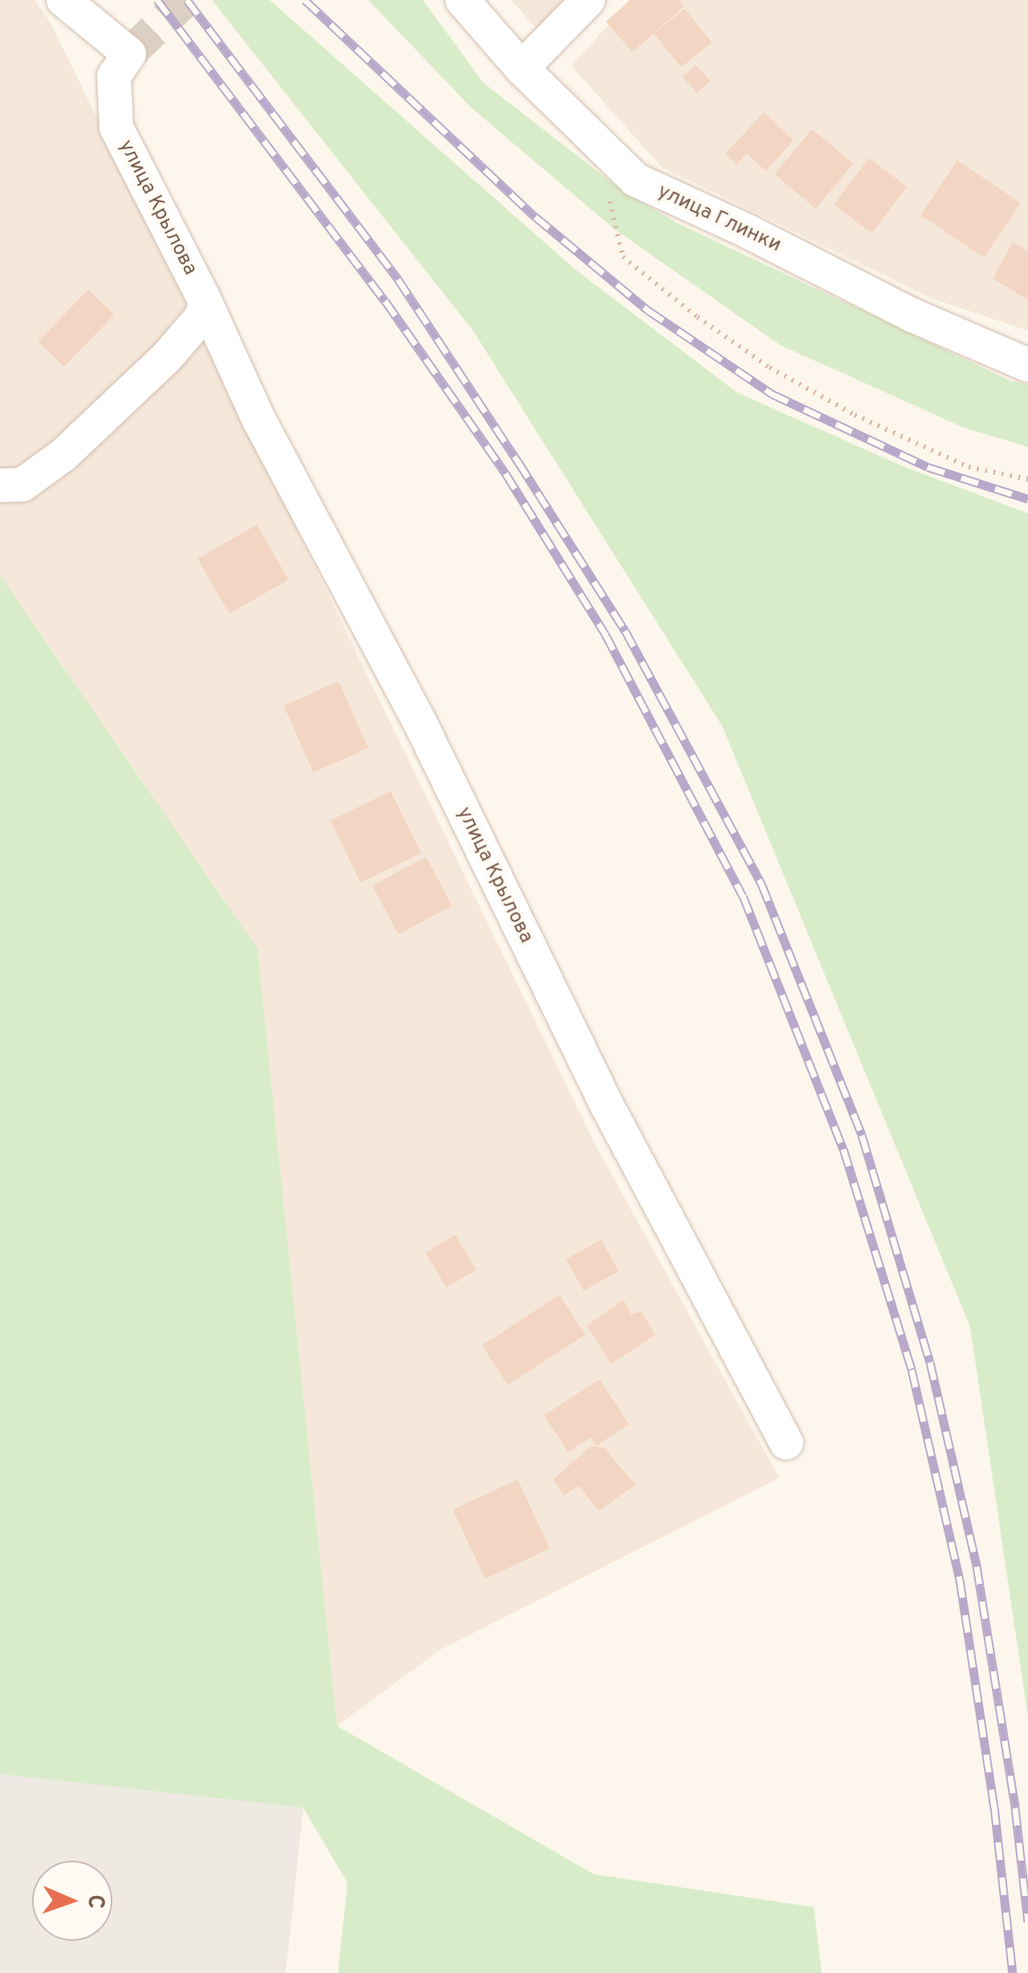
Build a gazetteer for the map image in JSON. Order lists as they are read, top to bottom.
{
  "streets": {
    "street": ["улица Крылова", "улица Глинки"]
  },
  "north": "right"
}
